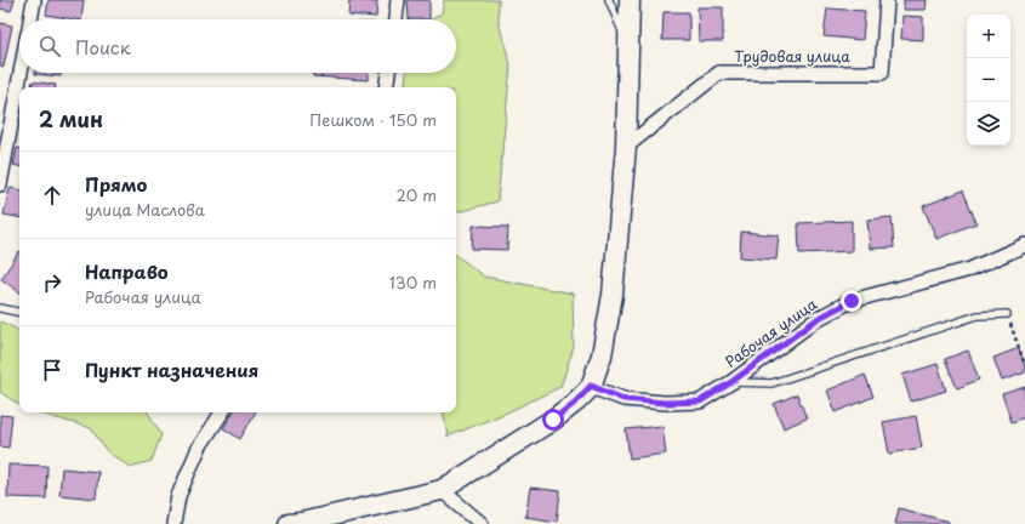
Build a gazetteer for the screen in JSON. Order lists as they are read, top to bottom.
{
  "streets": {
    "street": ["Трудовая улица", "Рабочая улица"]
  },
  "page": {
    "map_buttons": ["+", "−"],
    "search": "Поиск",
    "heading": ["2 мин", "Пешком · 150 m"],
    "list": [
      ["Прямо", "улица Маслова", "20 m"],
      ["Направо", "Рабочая улица", "130 m"],
      "Пункт назначения"
    ]
  }
}
